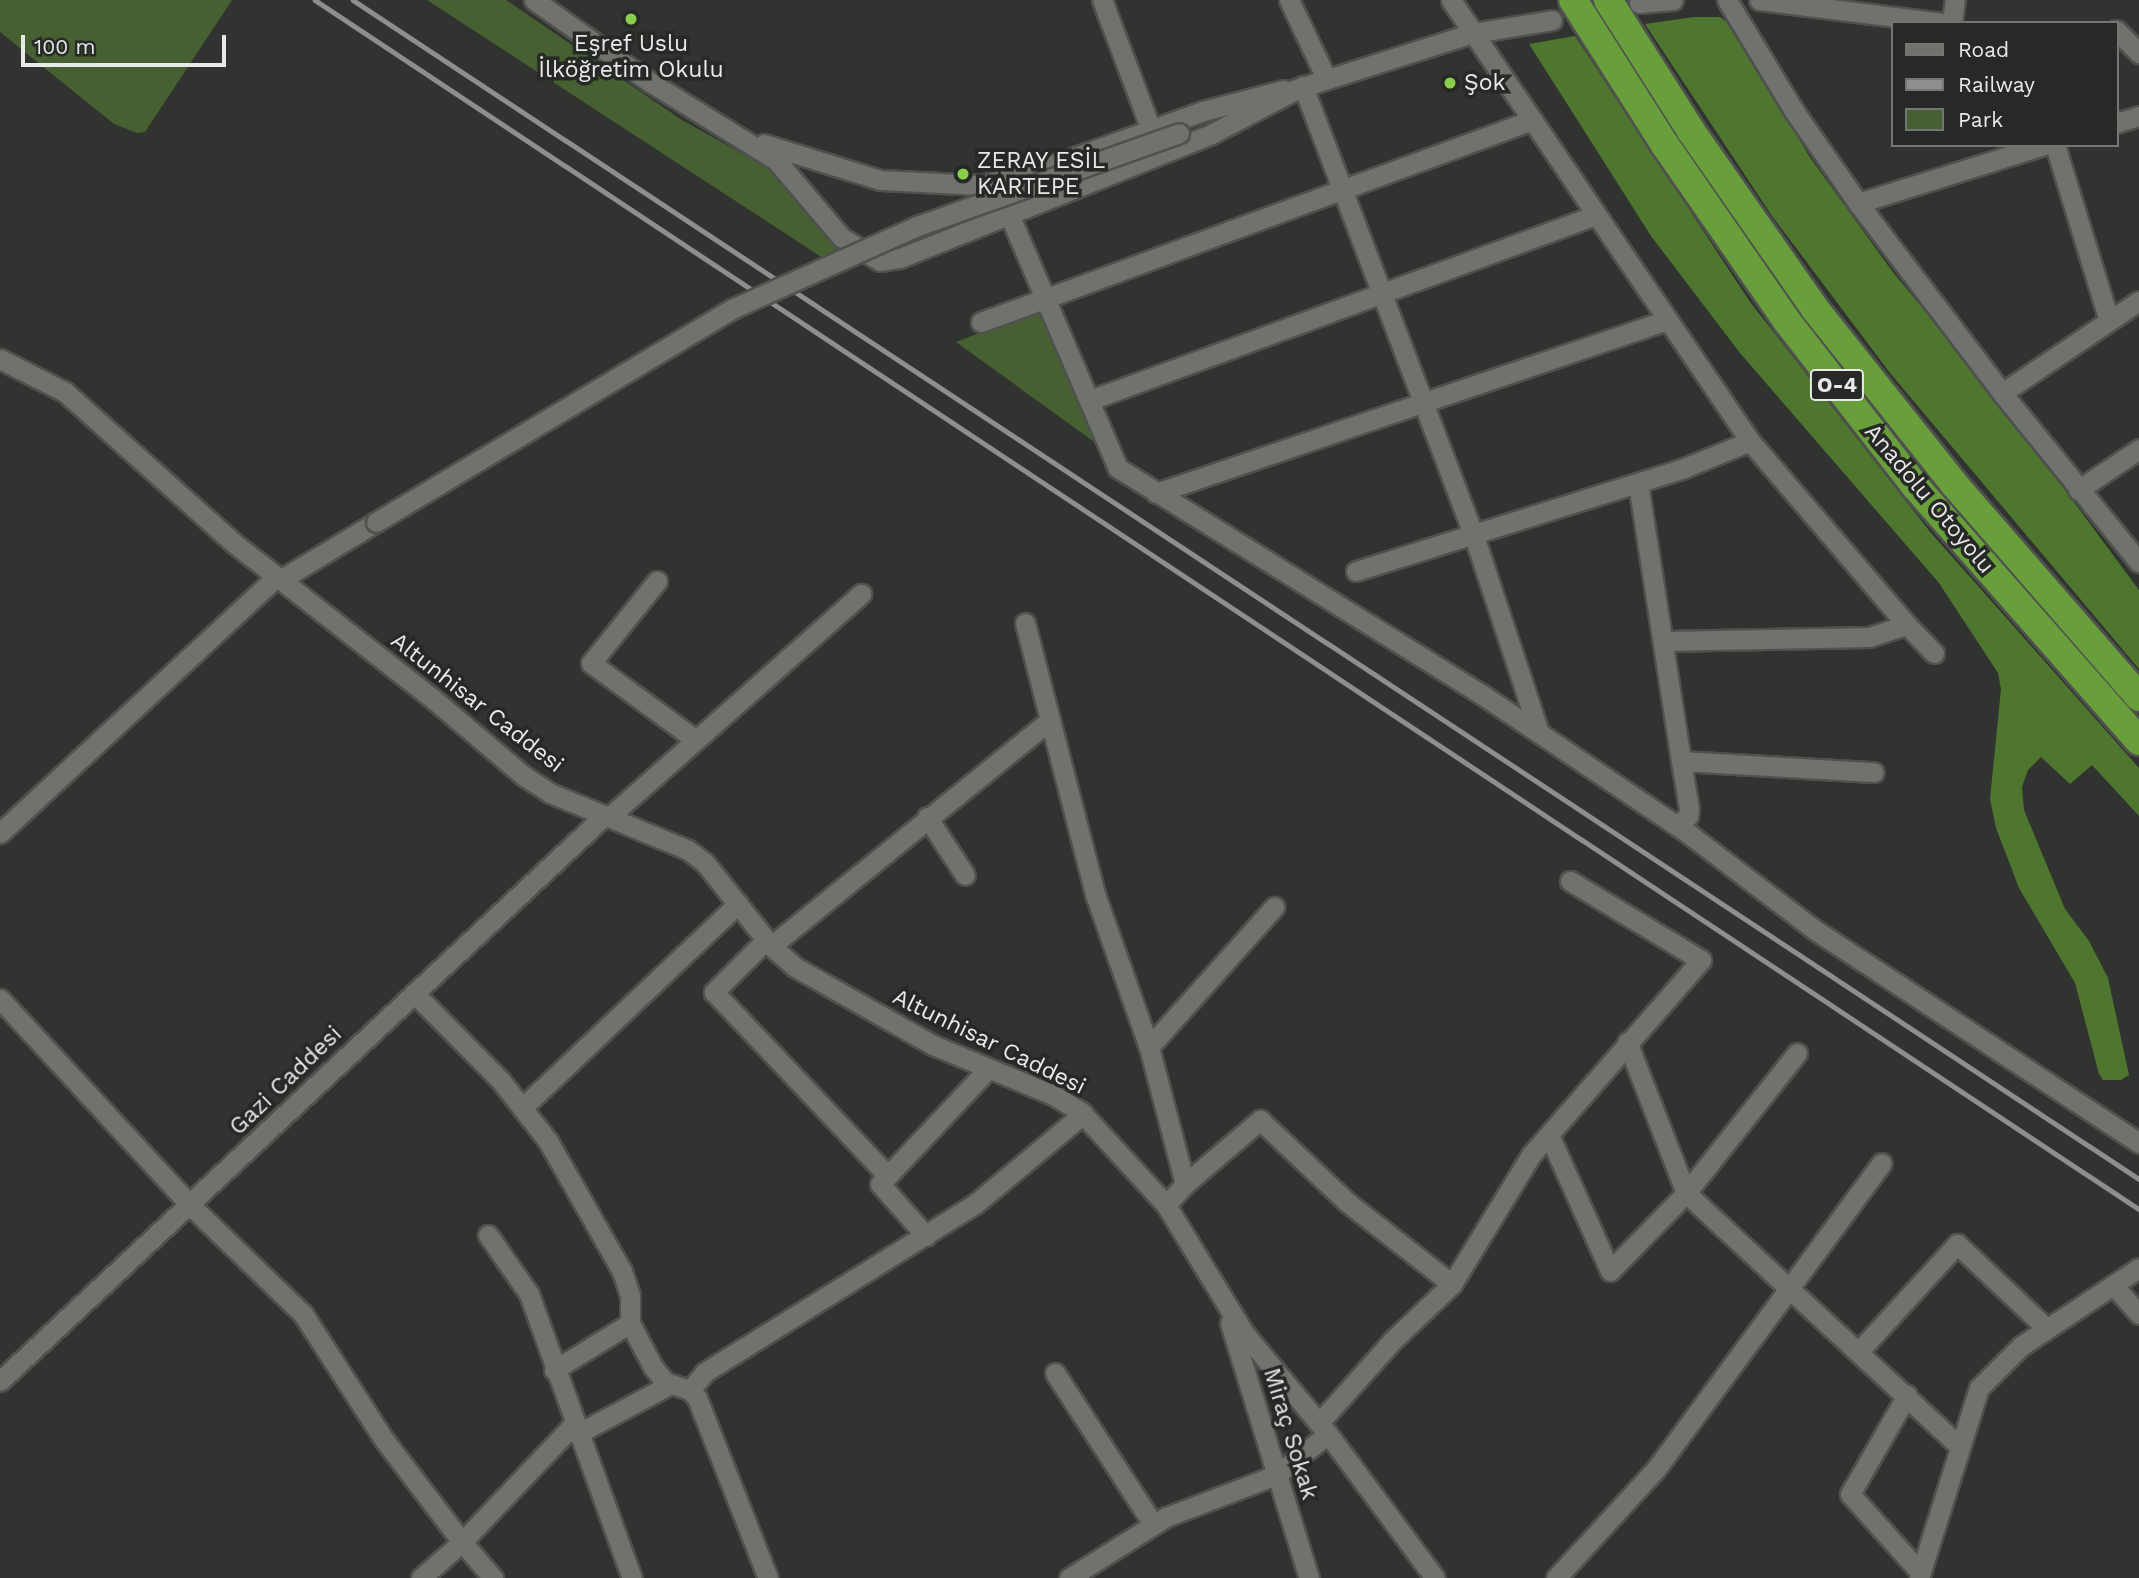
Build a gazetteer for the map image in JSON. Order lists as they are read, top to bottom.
{
  "streets": {
    "highway": ["O-4", "Anadolu Otoyolu"],
    "street": ["Altunhisar Caddesi", "Gazi Caddesi", "Miraç Sokak"]
  },
  "crossings": [
    ["Altunhisar Caddesi", "Gazi Caddesi"],
    ["Altunhisar Caddesi", "Miraç Sokak"]
  ],
  "places": ["Eşref Uslu İlköğretim Okulu", "Şok", "ZERAY ESİL KARTEPE"],
  "legend": ["Road", "Railway", "Park"],
  "scale_bar": "100 m"
}
